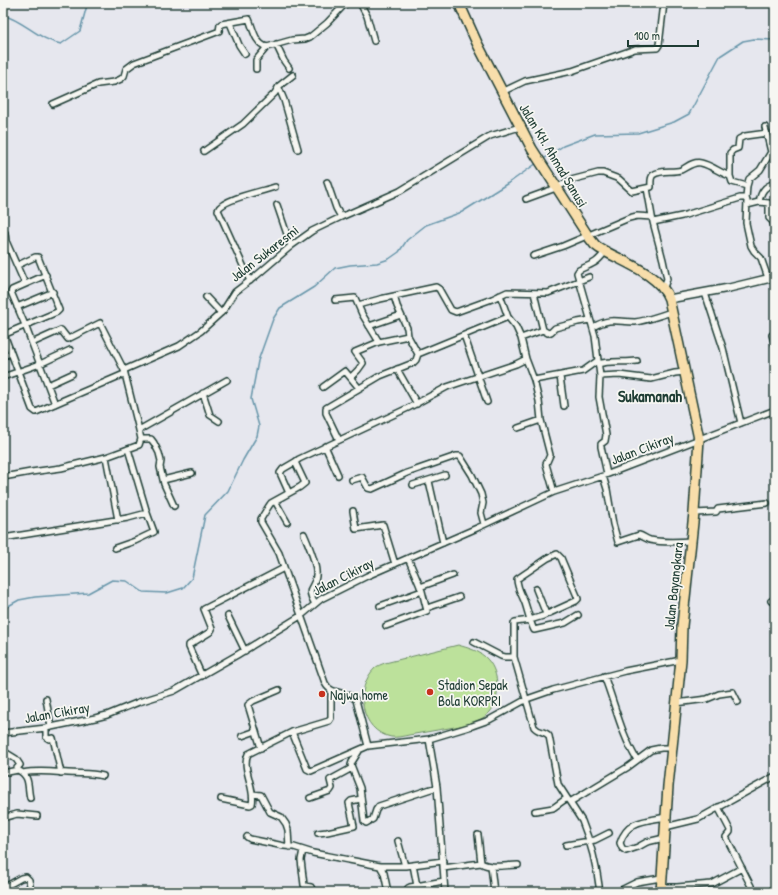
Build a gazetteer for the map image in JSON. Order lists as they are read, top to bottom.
{
  "streets": {
    "highway": ["Jalan KH. Ahmad Sanusi", "Jalan Bayangkara"],
    "street": ["Jalan Sukaresmi", "Jalan Cikiray"]
  },
  "crossings": [
    ["Jalan KH. Ahmad Sanusi", "Jalan Sukaresmi"],
    ["Jalan KH. Ahmad Sanusi", "Jalan Bayangkara"],
    ["Jalan Cikiray", "Jalan Bayangkara"]
  ],
  "districts": ["Sukamanah"],
  "places": ["Stadion Sepak Bola KORPRI", "Najwa home"],
  "scale_bar": "100 m"
}
